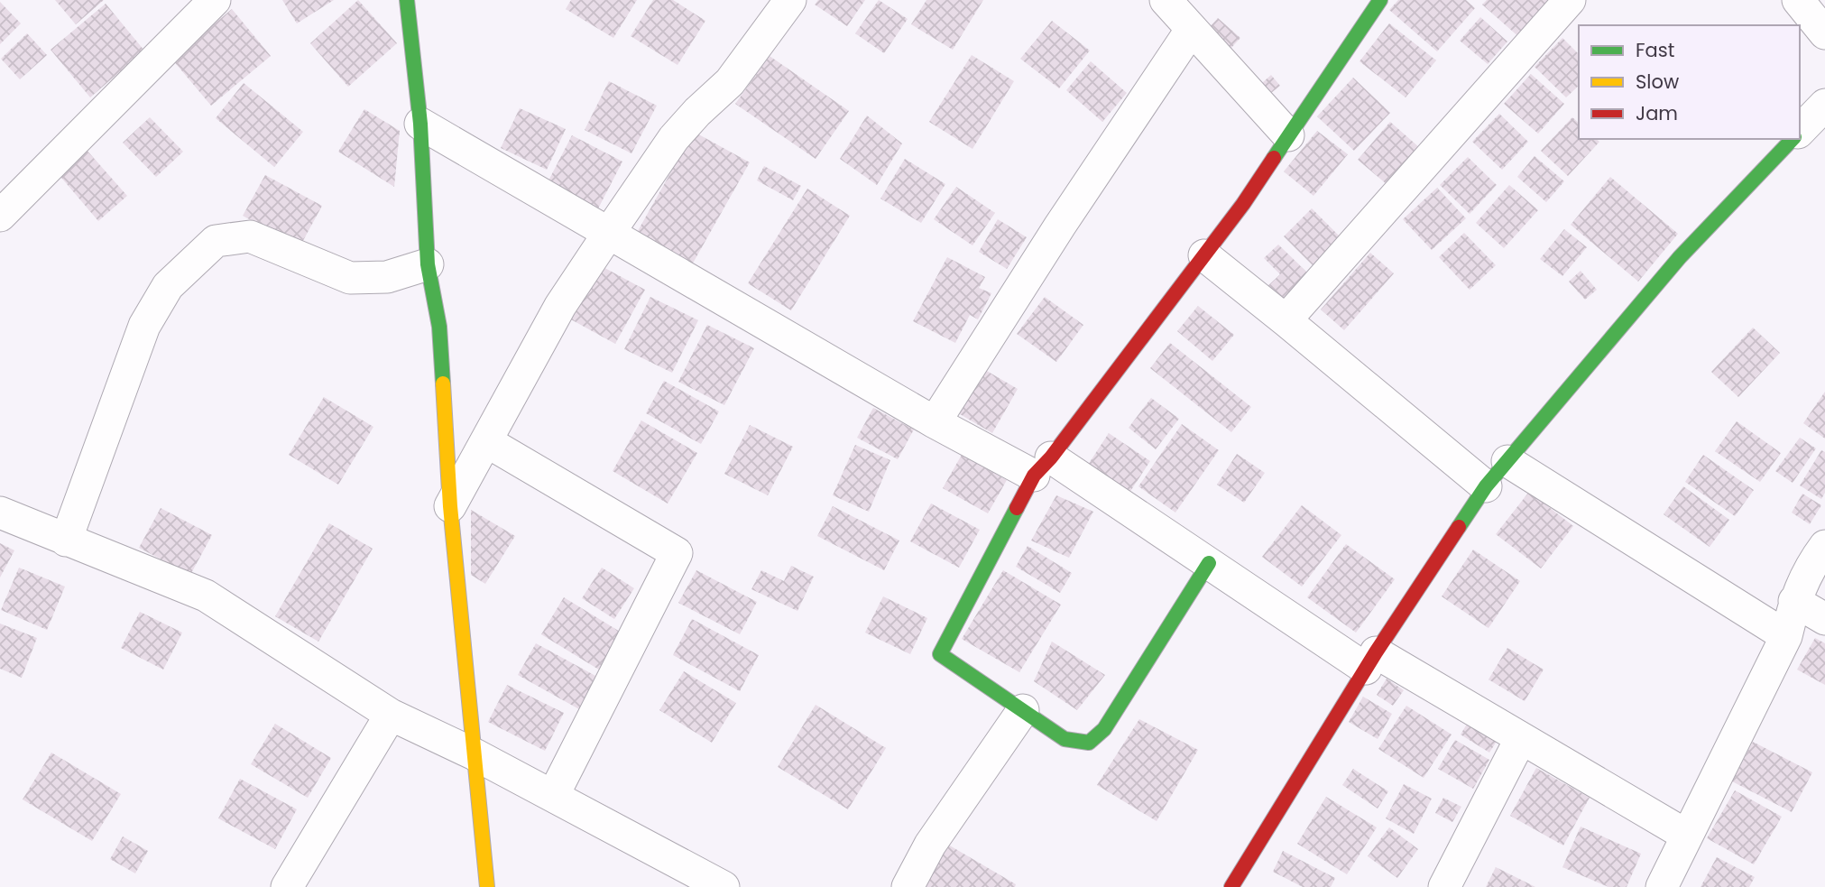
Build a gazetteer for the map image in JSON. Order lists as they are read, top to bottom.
{
  "legend": ["Fast", "Slow", "Jam"]
}
